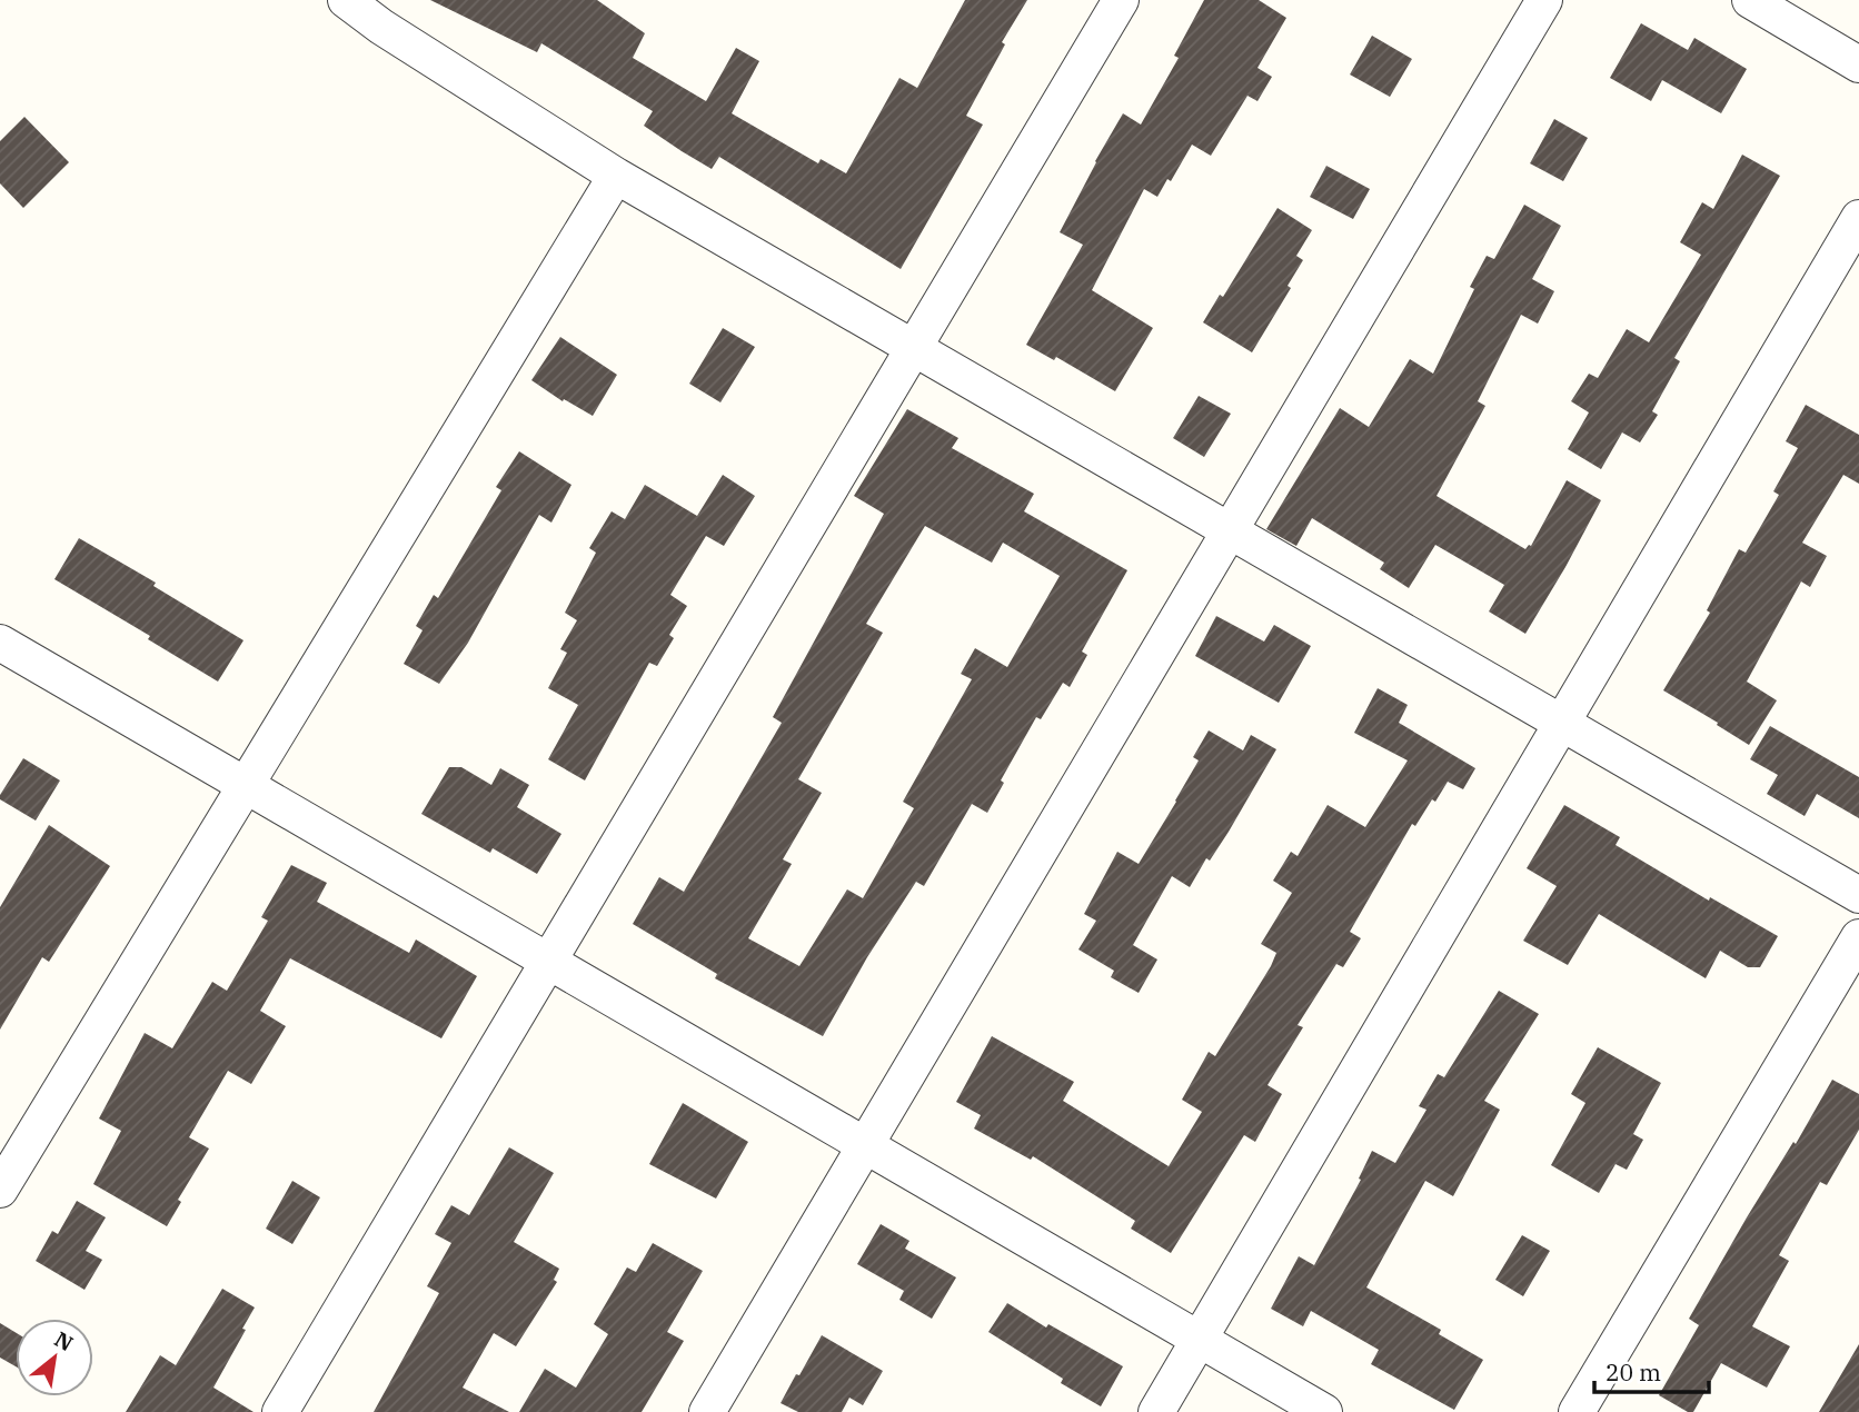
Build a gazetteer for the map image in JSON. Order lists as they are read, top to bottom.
{
  "scale_bar": "20 m",
  "north": "top right"
}
